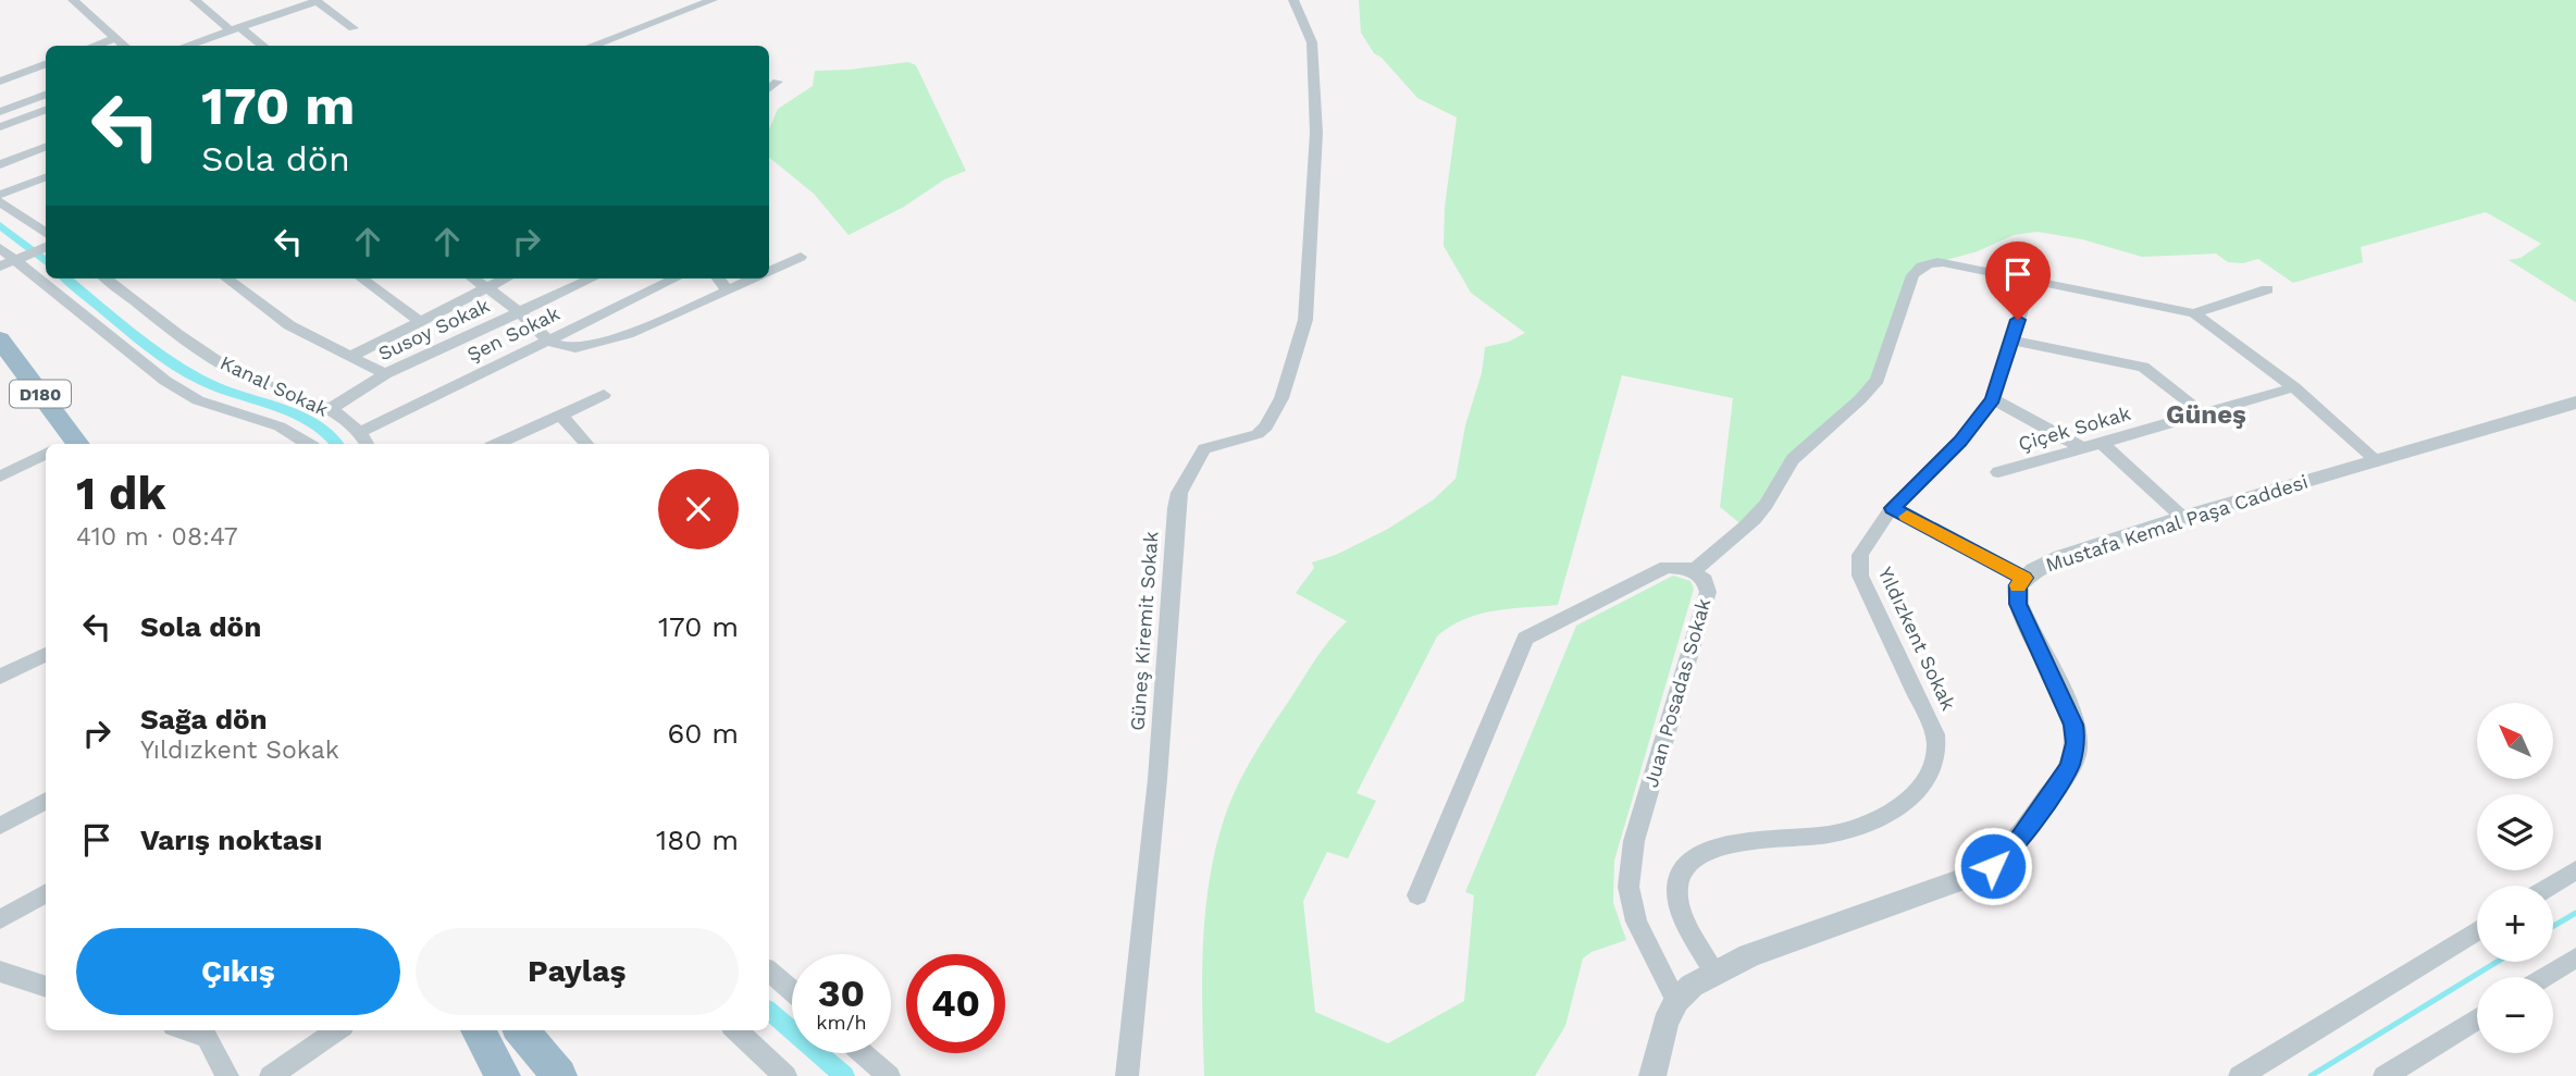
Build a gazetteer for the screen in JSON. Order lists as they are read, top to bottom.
{
  "streets": {
    "highway": ["D180"],
    "street": [
      "Susoy Sokak",
      "Şen Sokak",
      "Kanal Sokak",
      "Çiçek Sokak",
      "Mustafa Kemal Paşa Caddesi",
      "Güneş Kiremit Sokak",
      "Yıldızkent Sokak",
      "Juan Posadas Sokak"
    ]
  },
  "crossings": [
    ["Susoy Sokak", "Kanal Sokak"],
    ["Şen Sokak", "Kanal Sokak"],
    ["Mustafa Kemal Paşa Caddesi", "Yıldızkent Sokak"],
    ["Mustafa Kemal Paşa Caddesi", "Juan Posadas Sokak"]
  ],
  "districts": ["Güneş"],
  "north": "top left",
  "page": {
    "turn": ["170 m", "Sola dön"],
    "heading": ["1 dk", "410 m · 08:47"],
    "list": [
      {
        "name": "Sola dön",
        "value": "170 m"
      },
      {
        "name": "Sağa dön",
        "note": "Yıldızkent Sokak",
        "value": "60 m"
      },
      {
        "name": "Varış noktası",
        "value": "180 m"
      }
    ],
    "map_buttons": ["+", "−"],
    "buttons": ["Çıkış", "Paylaş"],
    "speed": "30 km/h",
    "limit": "40"
  }
}
